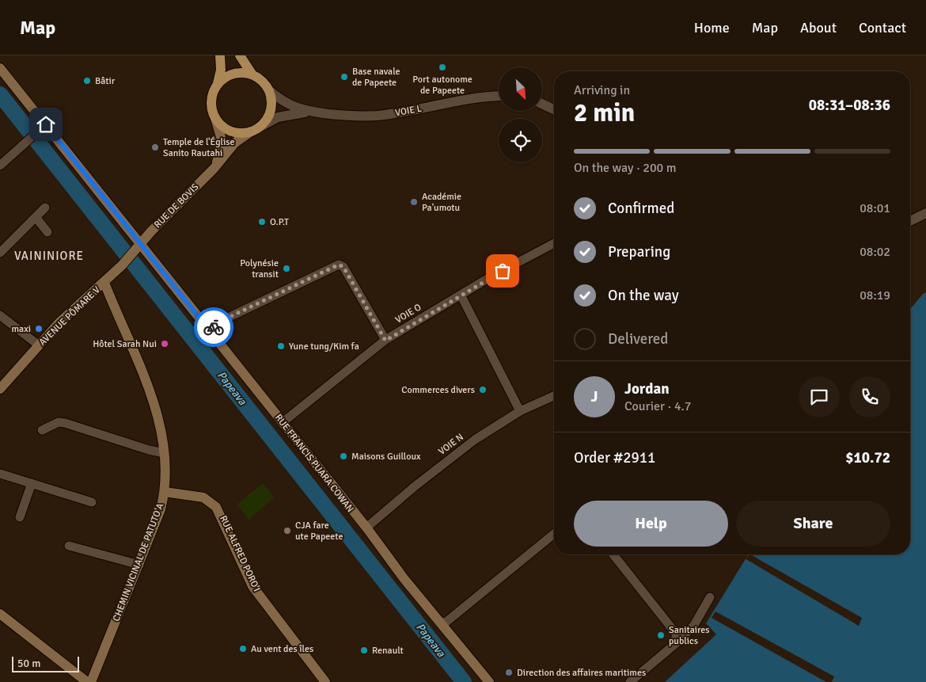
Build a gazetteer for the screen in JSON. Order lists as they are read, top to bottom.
{
  "streets": {
    "main road": [
      "RUE DE BOVIS",
      "AVENUE PŌMARE V",
      "RUE FRANCIS PUARA COWAN",
      "RUE ALFRED PORO'I",
      "CHEMIN VICINAL DE PATUTO'A"
    ],
    "street": ["VOIE L", "VOIE O", "VOIE N"]
  },
  "crossings": [
    ["RUE DE BOVIS", "AVENUE PŌMARE V"],
    ["RUE DE BOVIS", "RUE FRANCIS PUARA COWAN"],
    ["VOIE O", "RUE FRANCIS PUARA COWAN"],
    ["AVENUE PŌMARE V", "RUE FRANCIS PUARA COWAN"],
    ["AVENUE PŌMARE V", "CHEMIN VICINAL DE PATUTO'A"],
    ["VOIE N", "RUE FRANCIS PUARA COWAN"],
    ["RUE ALFRED PORO'I", "CHEMIN VICINAL DE PATUTO'A"]
  ],
  "districts": ["VAININIORE"],
  "water": ["Papeava"],
  "places": [
    "Port autonome de Papeete",
    "Base navale de Papeete",
    "Bâtir",
    "Temple de l'Église Sanito Rautahi",
    "Académie Pa'umotu",
    "O.P.T",
    "Polynésie transit",
    "maxi",
    "Hôtel Sarah Nui",
    "Yune tung/Kim fa",
    "Commerces divers",
    "Maisons Guilloux",
    "CJA fare ute Papeete",
    "Sanitaires publics",
    "Au vent des îles",
    "Renault",
    "Direction des affaires maritimes"
  ],
  "scale_bar": "50 m",
  "north": "bottom right",
  "page": {
    "header": "Map",
    "nav": [
      "Home",
      "Map",
      "About",
      "Contact"
    ],
    "heading": ["2 min", "Arriving in", "08:31–08:36"],
    "panel": [
      "Jordan",
      "Courier · 4.7",
      "Order #2911",
      "$10.72"
    ],
    "bar": "On the way · 200 m",
    "list": [
      ["Confirmed", "08:01"],
      ["Preparing", "08:02"],
      ["On the way", "08:19"],
      "Delivered"
    ],
    "round": "J",
    "buttons": ["Help", "Share"],
    "scale": "50 m"
  }
}
